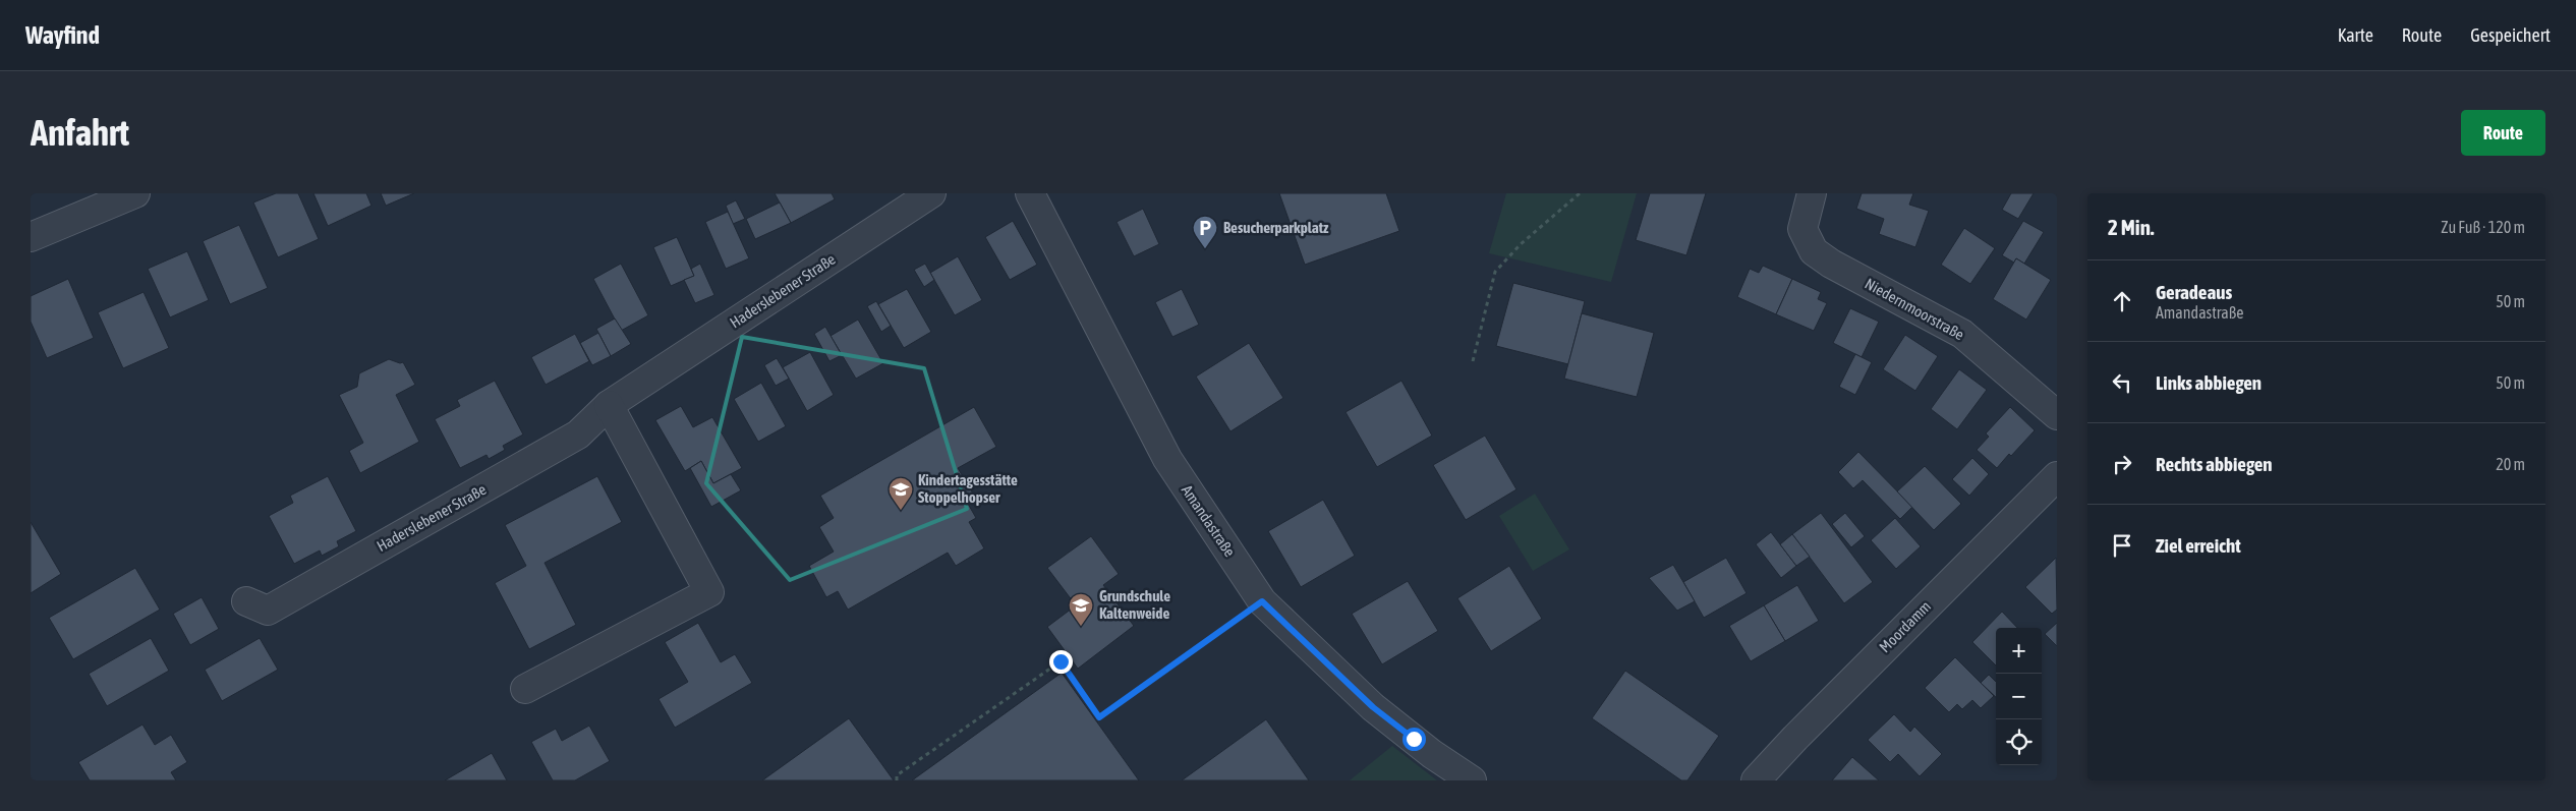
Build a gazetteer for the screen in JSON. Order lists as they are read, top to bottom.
{
  "streets": {
    "street": [
      "Haderslebener Straße",
      "Niedernmoorstraße",
      "Amandastraße",
      "Moordamm"
    ]
  },
  "places": {
    "parking": ["Besucherparkplatz"],
    "school or university": ["Kindertagesstätte Stoppelhopser", "Grundschule Kaltenweide"]
  },
  "page": {
    "header": "Wayfind",
    "nav": ["Karte", "Route", "Gespeichert"],
    "buttons": "Route",
    "title": "Anfahrt",
    "heading": ["2 Min.", "Zu Fuß · 120 m"],
    "list": [
      ["Geradeaus", "Amandastraße", "50 m"],
      ["Links abbiegen", "50 m"],
      ["Rechts abbiegen", "20 m"],
      "Ziel erreicht"
    ],
    "map_buttons": ["+", "−"]
  }
}
